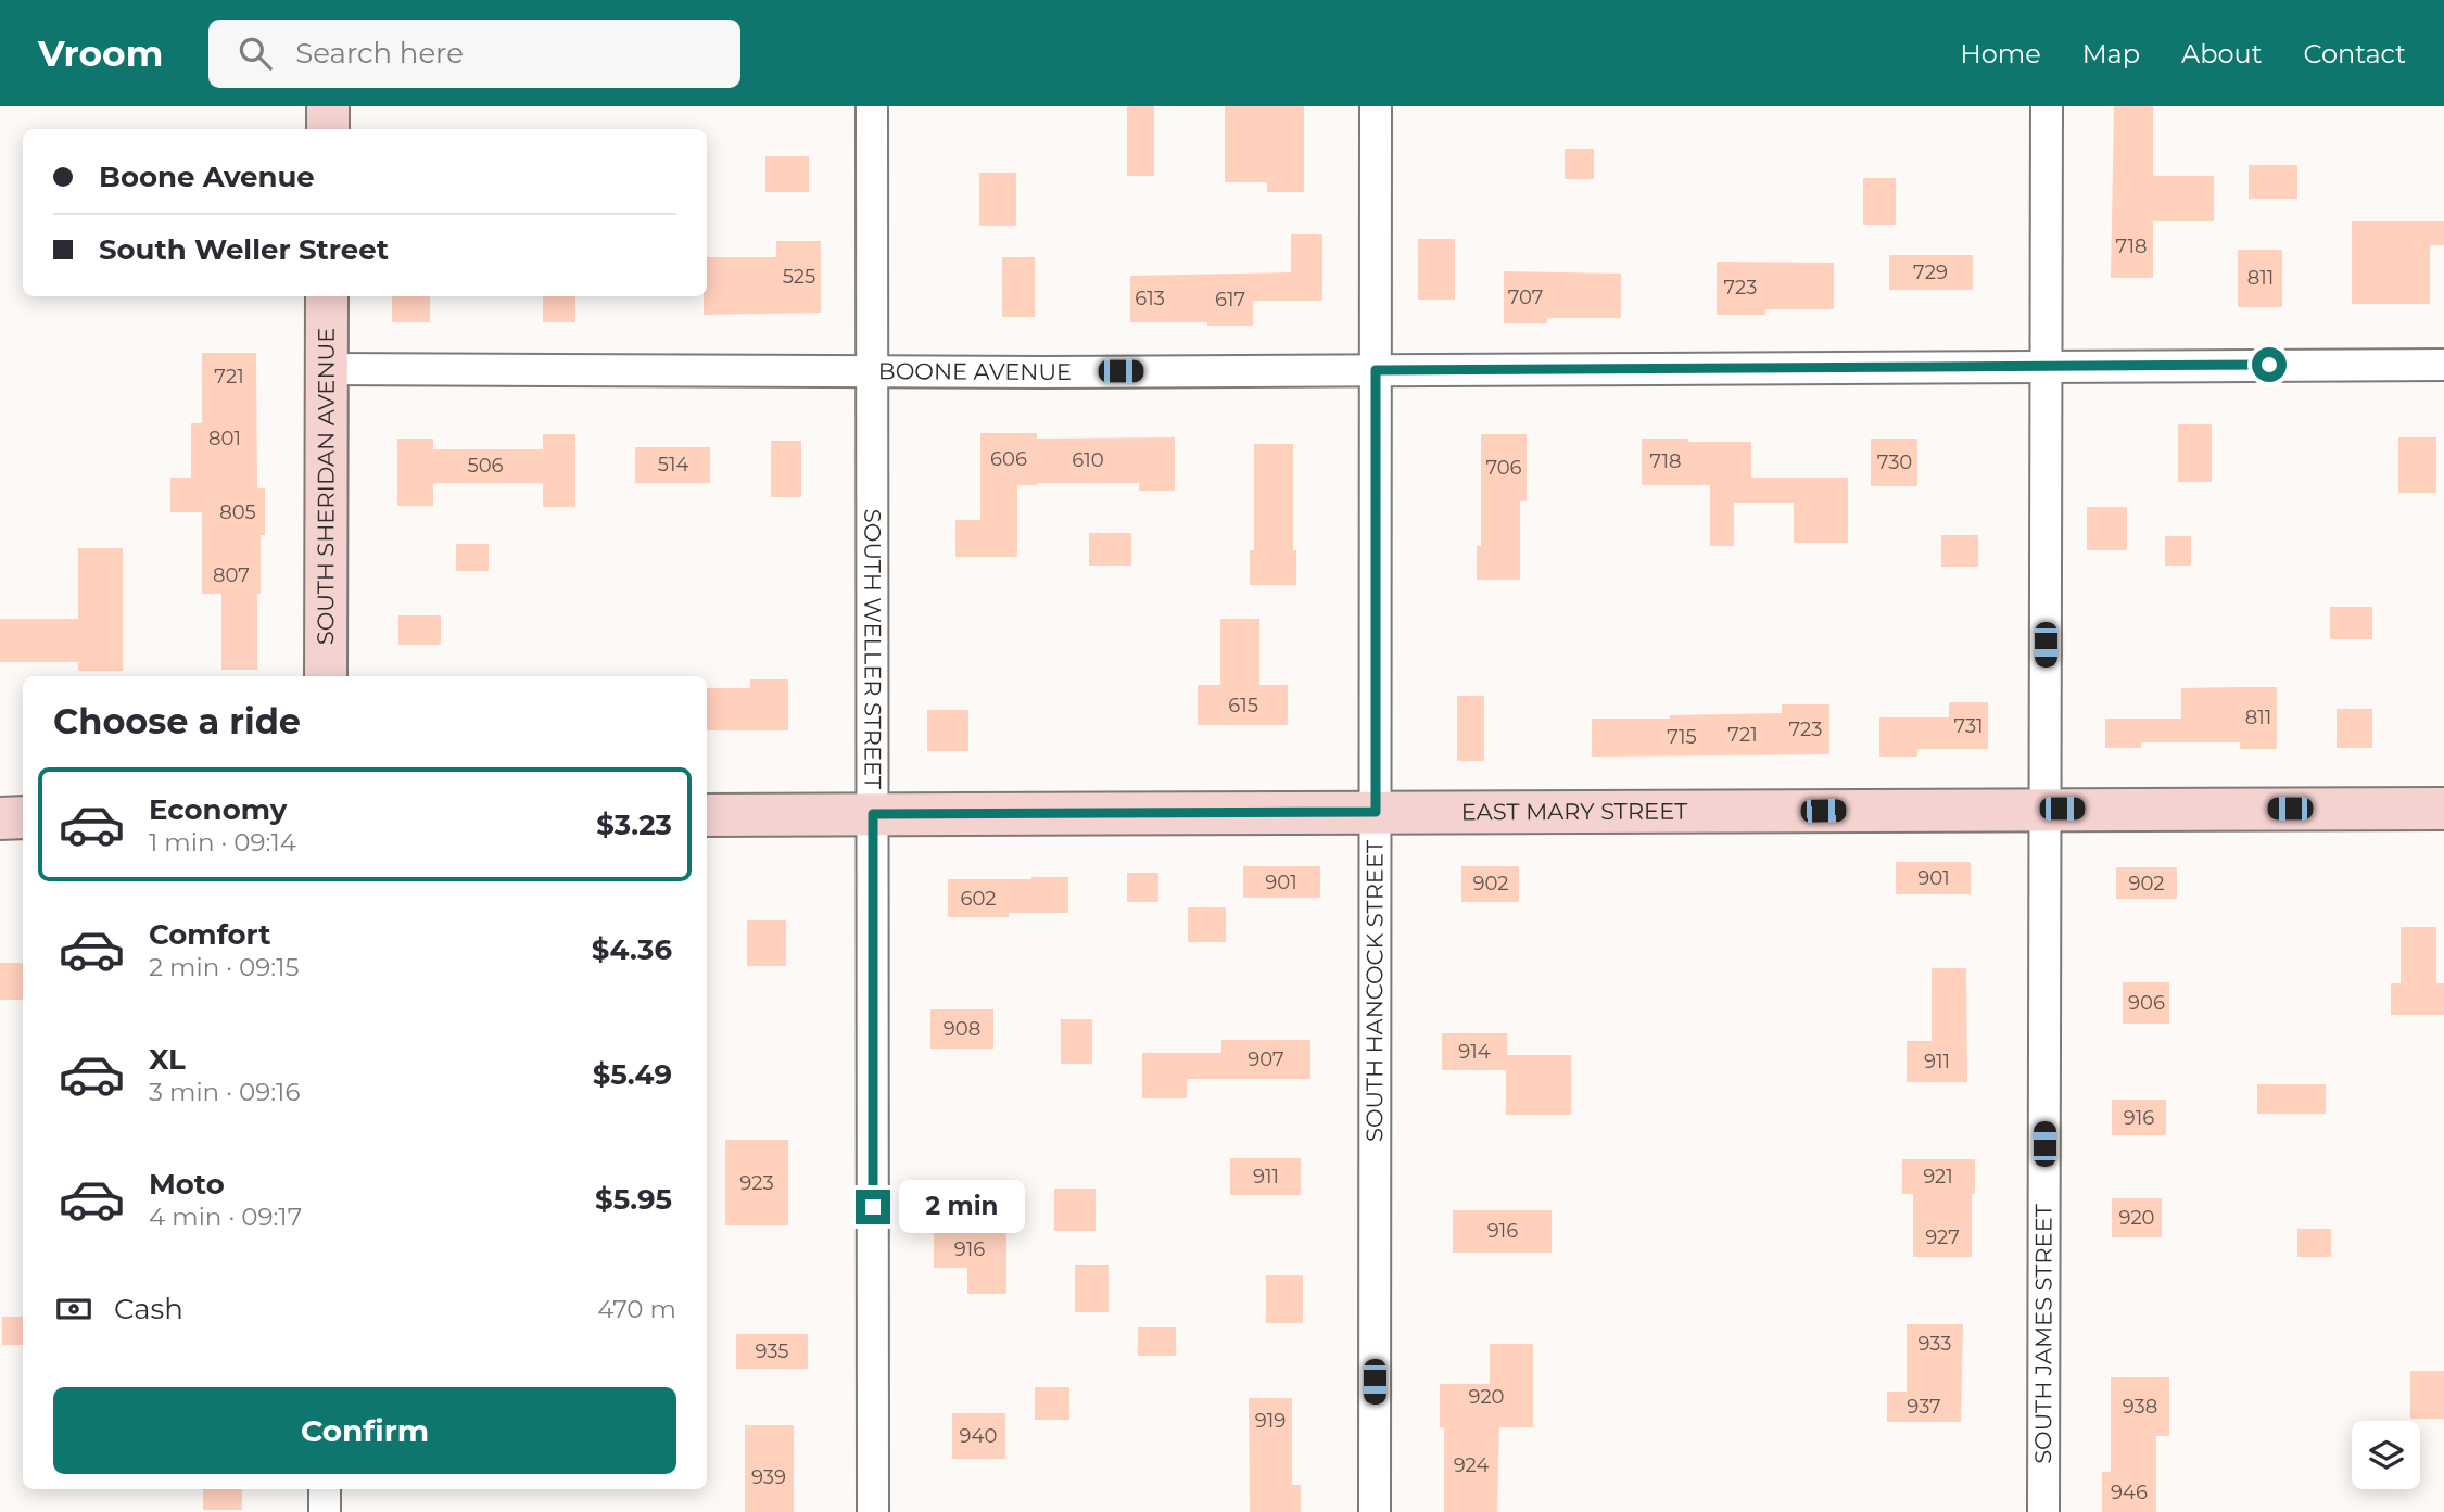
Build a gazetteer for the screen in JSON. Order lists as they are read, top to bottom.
{
  "streets": {
    "main road": ["SOUTH SHERIDAN AVENUE", "EAST MARY STREET"],
    "street": [
      "BOONE AVENUE",
      "SOUTH WELLER STREET",
      "SOUTH HANCOCK STREET",
      "SOUTH JAMES STREET"
    ]
  },
  "crossings": [
    ["BOONE AVENUE", "SOUTH SHERIDAN AVENUE"],
    ["BOONE AVENUE", "SOUTH WELLER STREET"],
    ["BOONE AVENUE", "SOUTH HANCOCK STREET"],
    ["BOONE AVENUE", "SOUTH JAMES STREET"],
    ["SOUTH WELLER STREET", "EAST MARY STREET"],
    ["EAST MARY STREET", "SOUTH HANCOCK STREET"],
    ["EAST MARY STREET", "SOUTH JAMES STREET"]
  ],
  "house_numbers": [
    "718",
    "729",
    "525",
    "811",
    "723",
    "707",
    "613",
    "617",
    "721",
    "801",
    "606",
    "610",
    "718",
    "730",
    "514",
    "506",
    "706",
    "805",
    "807",
    "615",
    "811",
    "731",
    "723",
    "721",
    "715",
    "901",
    "901",
    "902",
    "902",
    "602",
    "906",
    "908",
    "914",
    "907",
    "911",
    "916",
    "911",
    "921",
    "923",
    "920",
    "916",
    "927",
    "916",
    "933",
    "935",
    "920",
    "937",
    "938",
    "919",
    "940",
    "924",
    "939",
    "946"
  ],
  "page": {
    "header": "Vroom",
    "search": "Search here",
    "nav": [
      "Home",
      "Map",
      "About",
      "Contact"
    ],
    "banner": ["Boone Avenue", "South Weller Street"],
    "heading": "Choose a ride",
    "list": [
      {
        "name": "Economy",
        "note": "1 min · 09:14",
        "value": "$3.23"
      },
      {
        "name": "Comfort",
        "note": "2 min · 09:15",
        "value": "$4.36"
      },
      {
        "name": "XL",
        "note": "3 min · 09:16",
        "value": "$5.49"
      },
      {
        "name": "Moto",
        "note": "4 min · 09:17",
        "value": "$5.95"
      }
    ],
    "bubble": "2 min",
    "pay": ["Cash", "470 m"],
    "buttons": "Confirm"
  }
}
